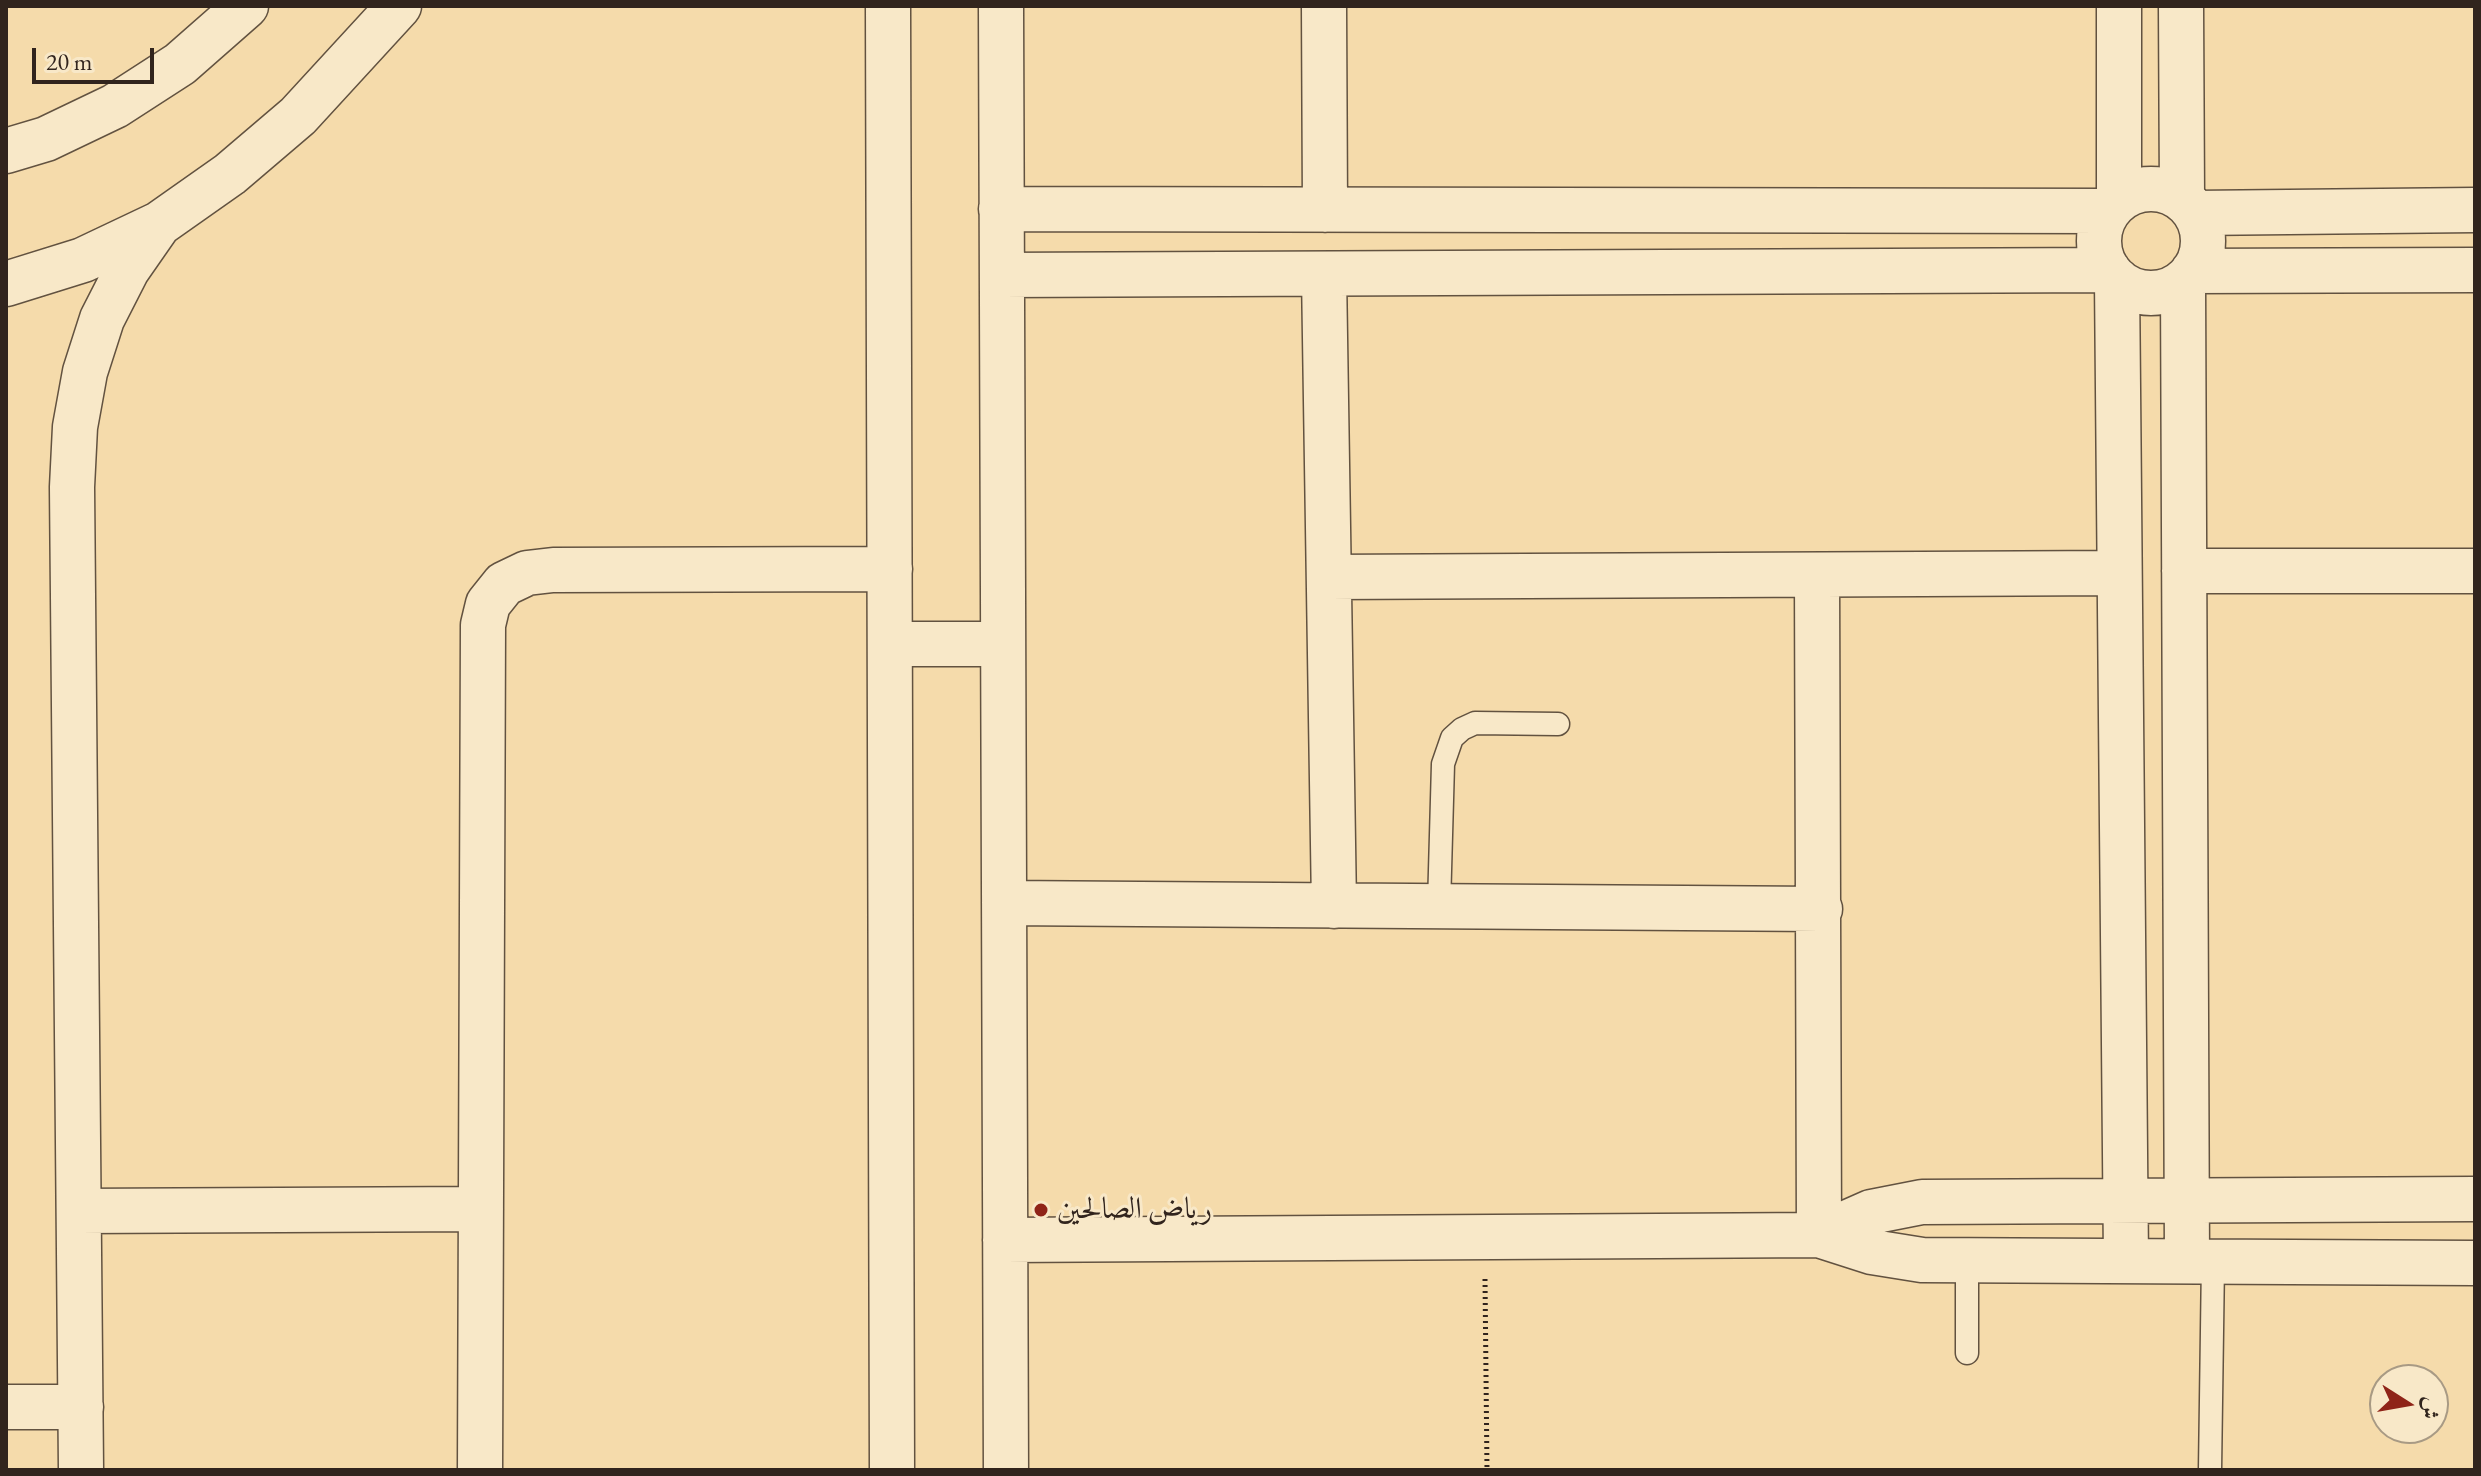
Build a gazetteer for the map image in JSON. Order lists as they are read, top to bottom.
{
  "places": ["رياض الصالحين"],
  "scale_bar": "20 m",
  "north": "right"
}
